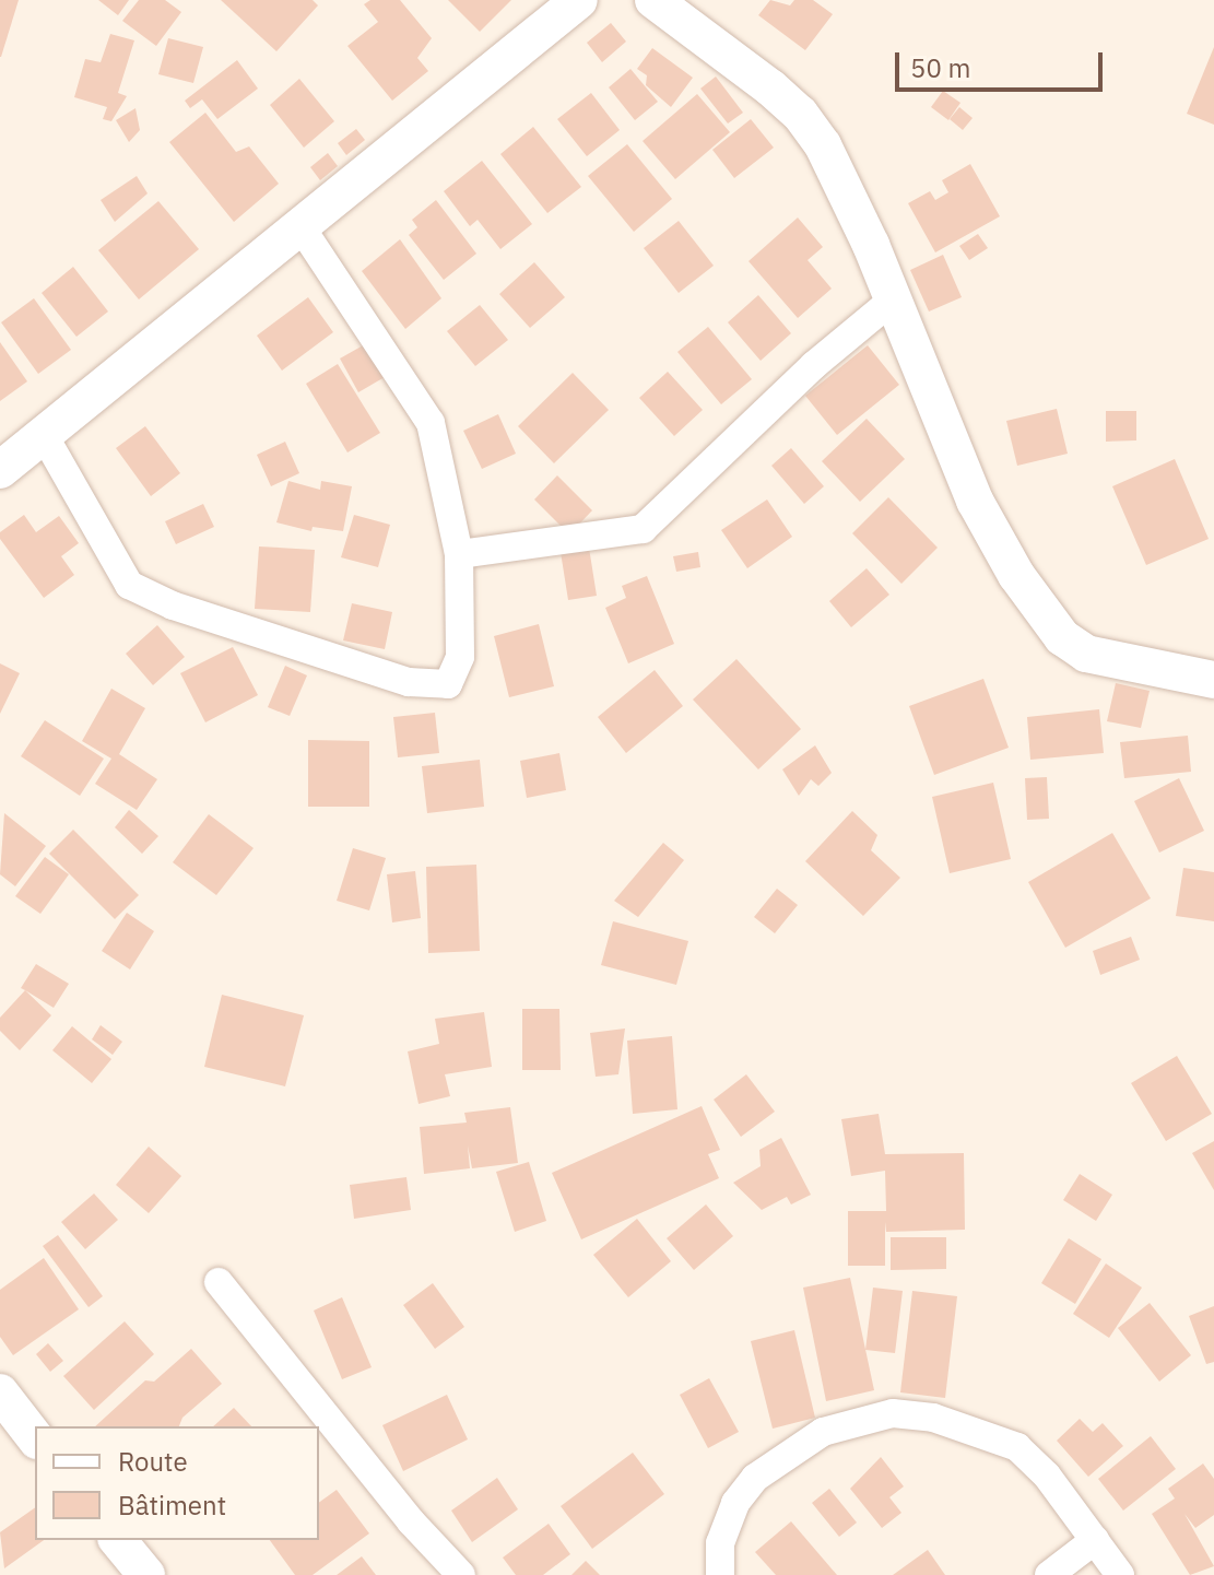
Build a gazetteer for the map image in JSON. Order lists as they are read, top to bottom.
{
  "legend": ["Route", "Bâtiment"],
  "scale_bar": "50 m"
}
